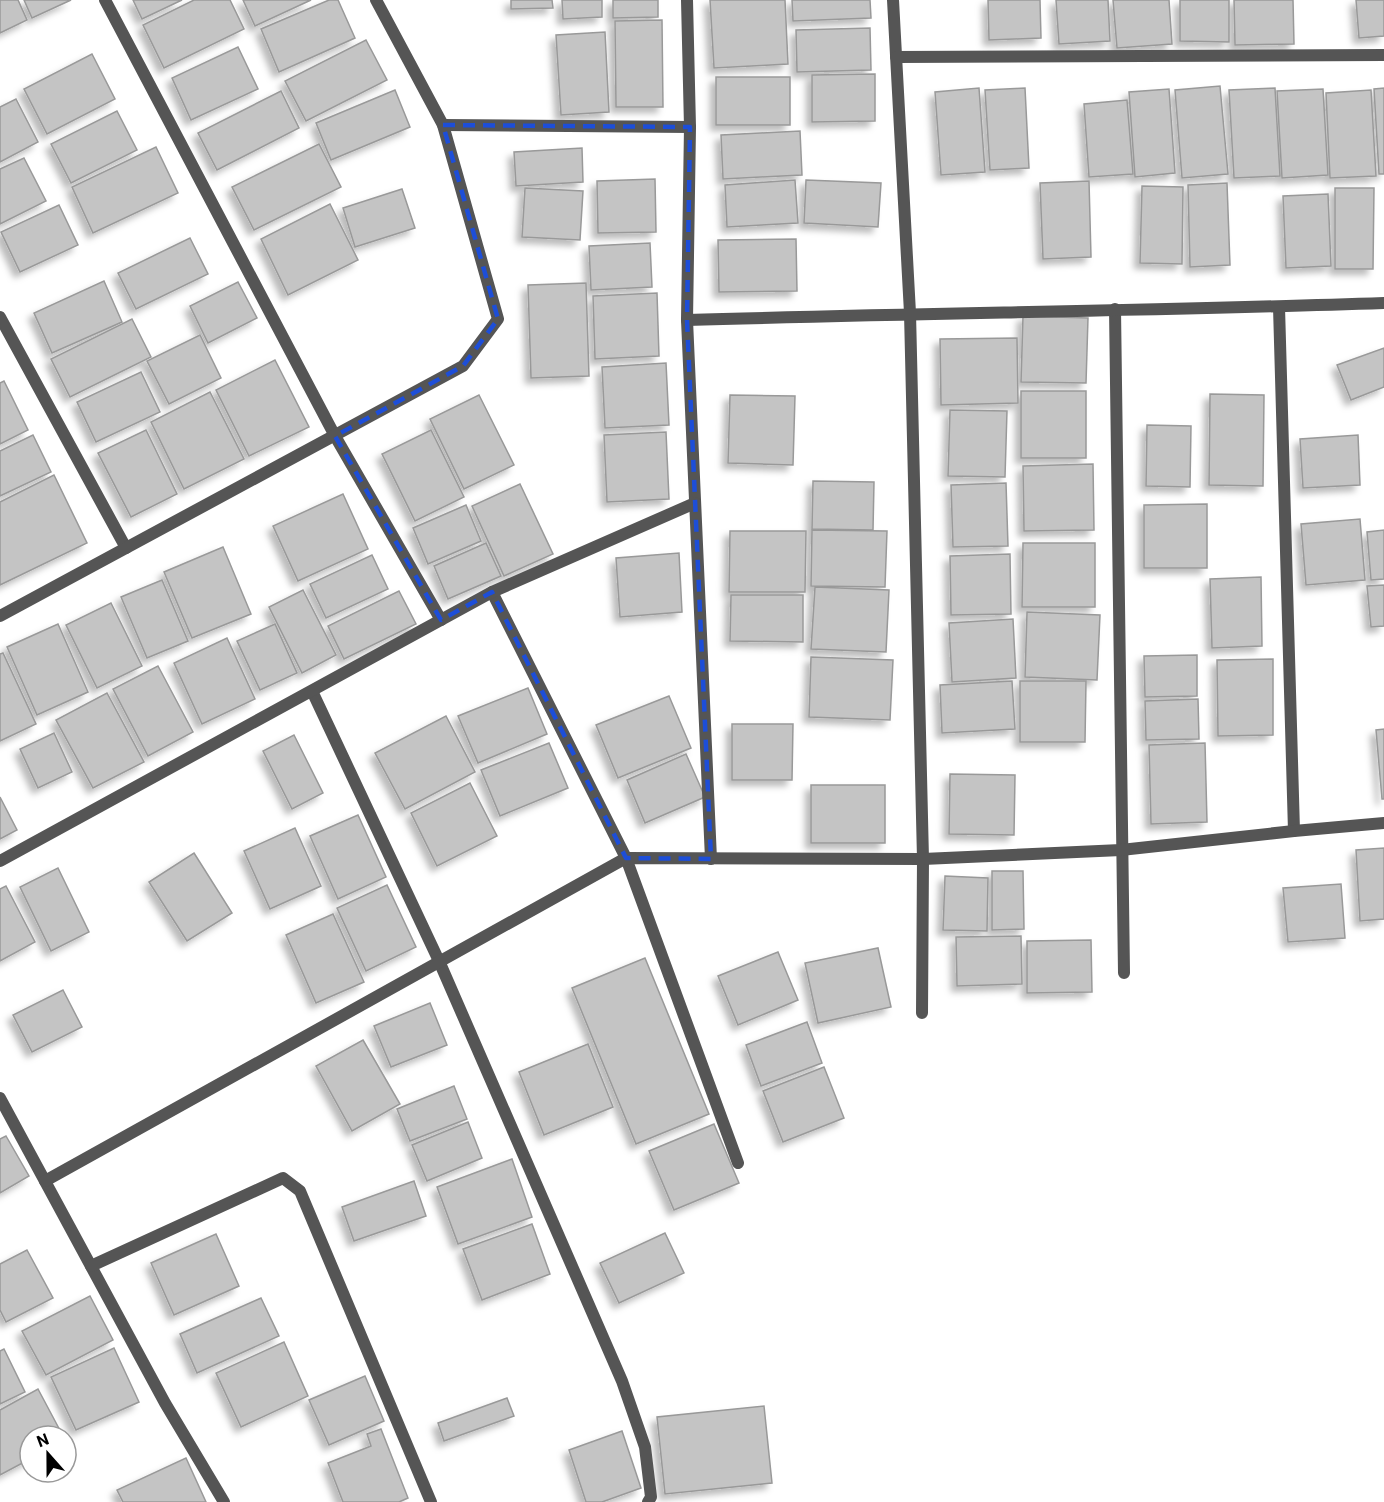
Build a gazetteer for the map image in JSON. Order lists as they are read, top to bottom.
{
  "north": "top"
}
